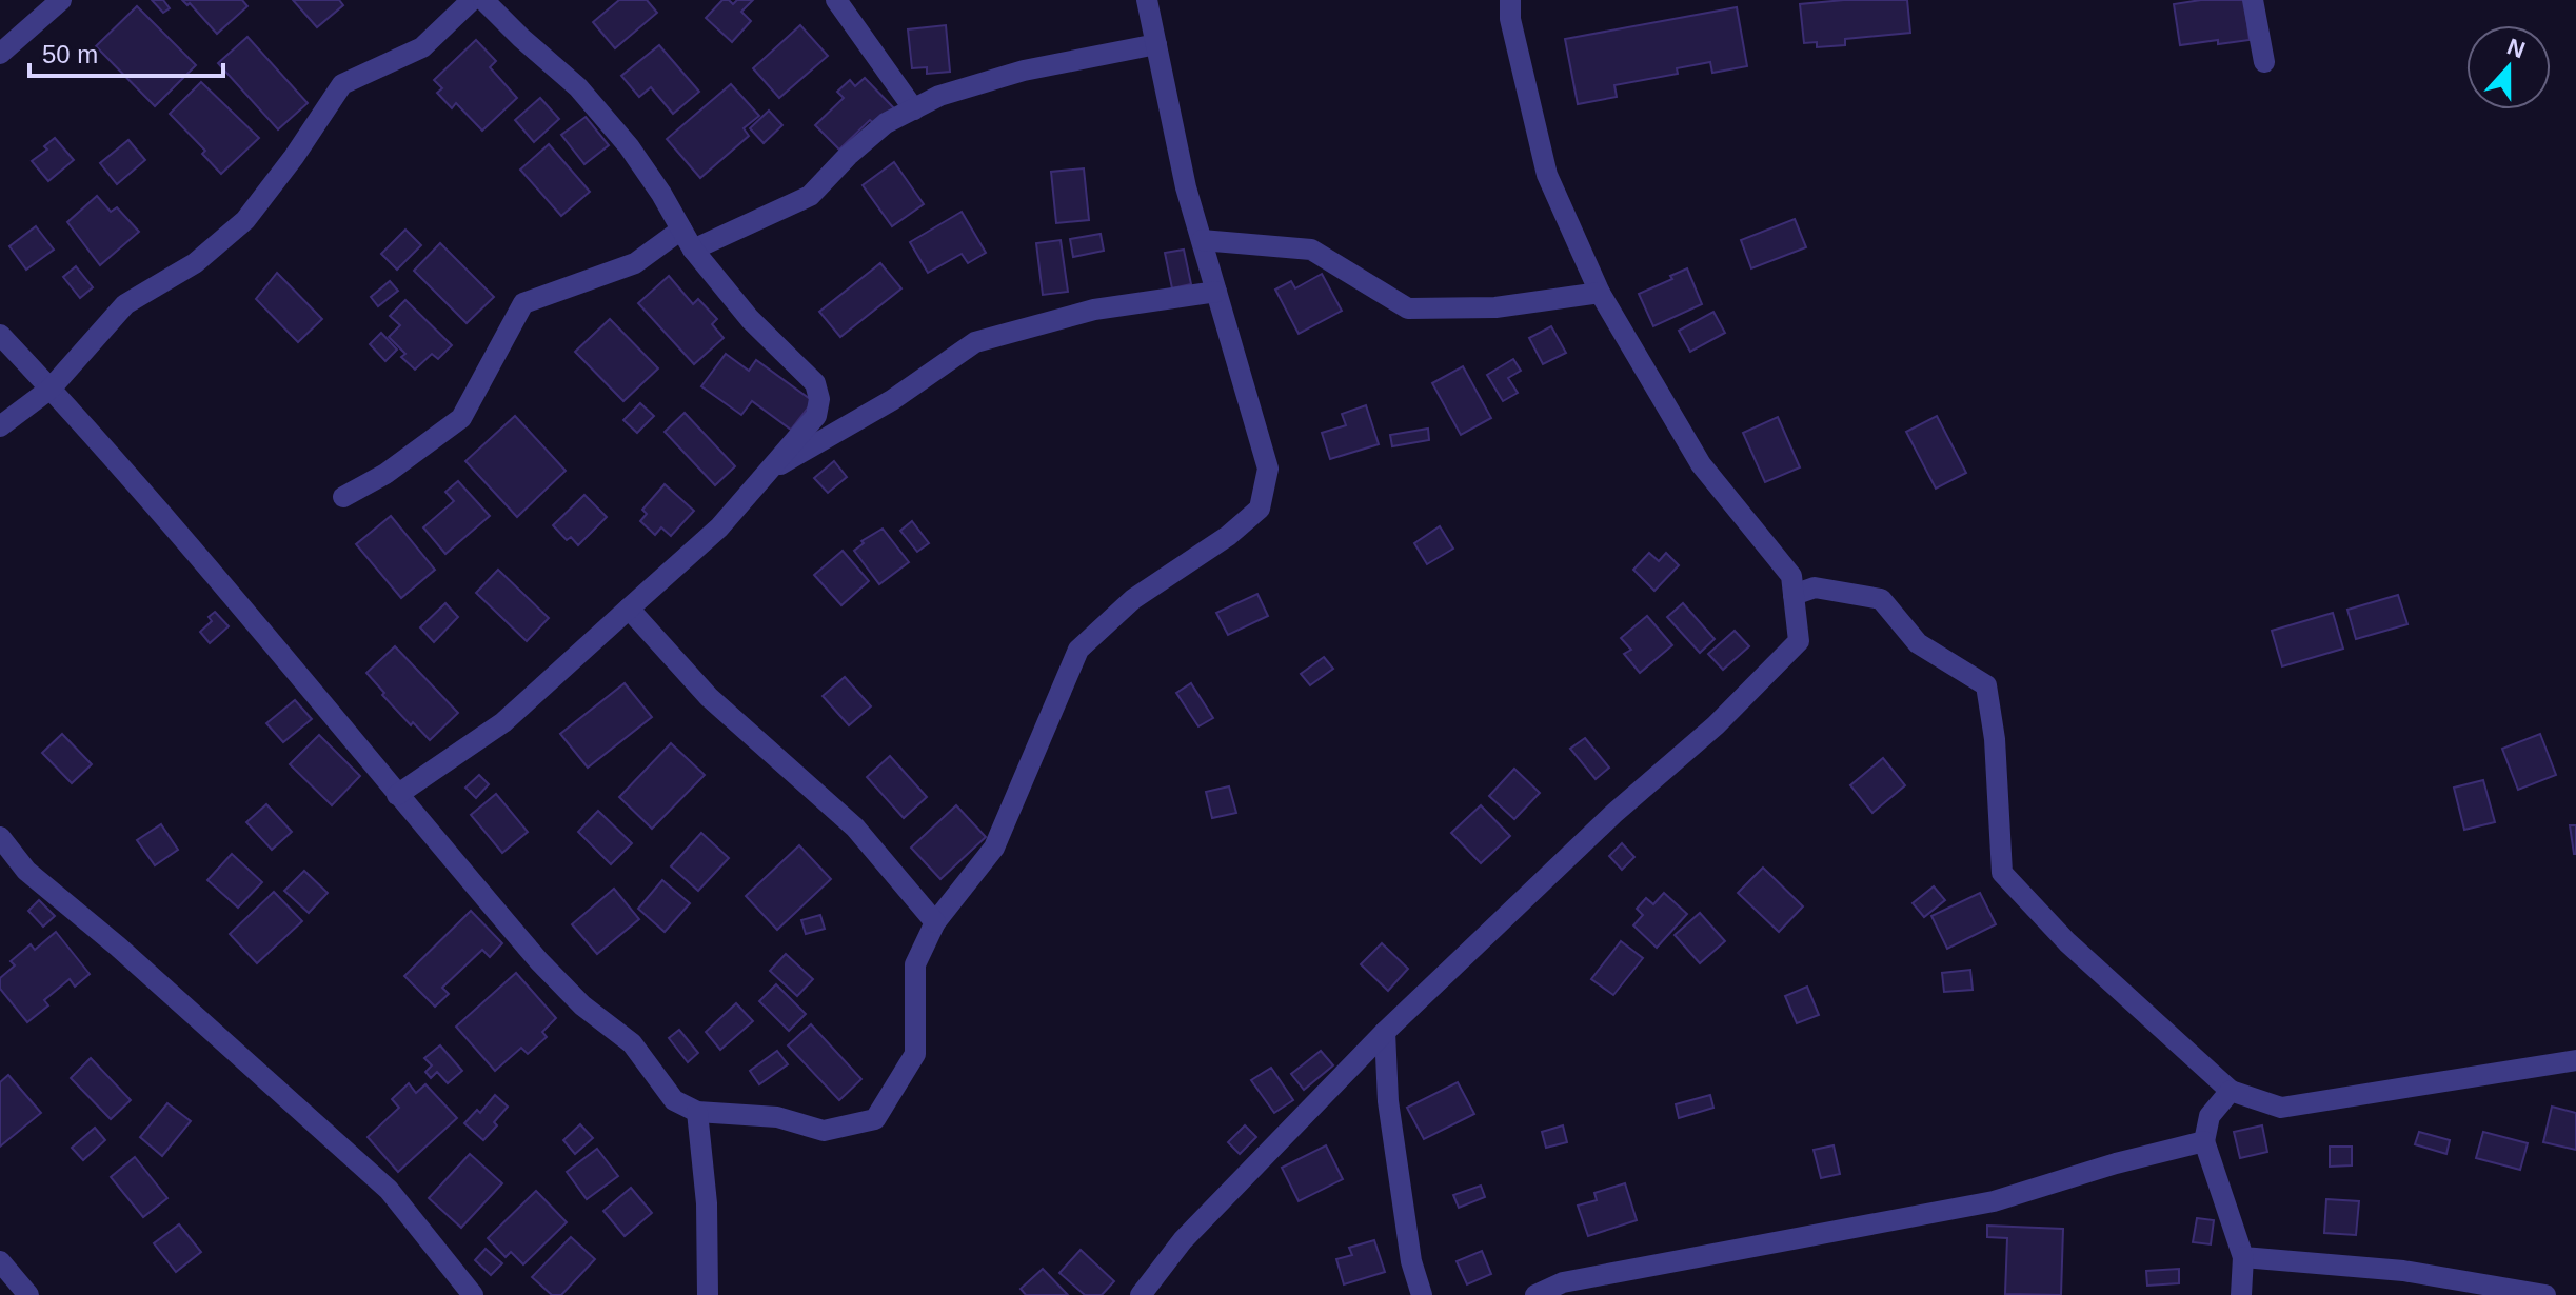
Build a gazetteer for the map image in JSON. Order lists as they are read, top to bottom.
{
  "scale_bar": "50 m",
  "north": "top"
}
